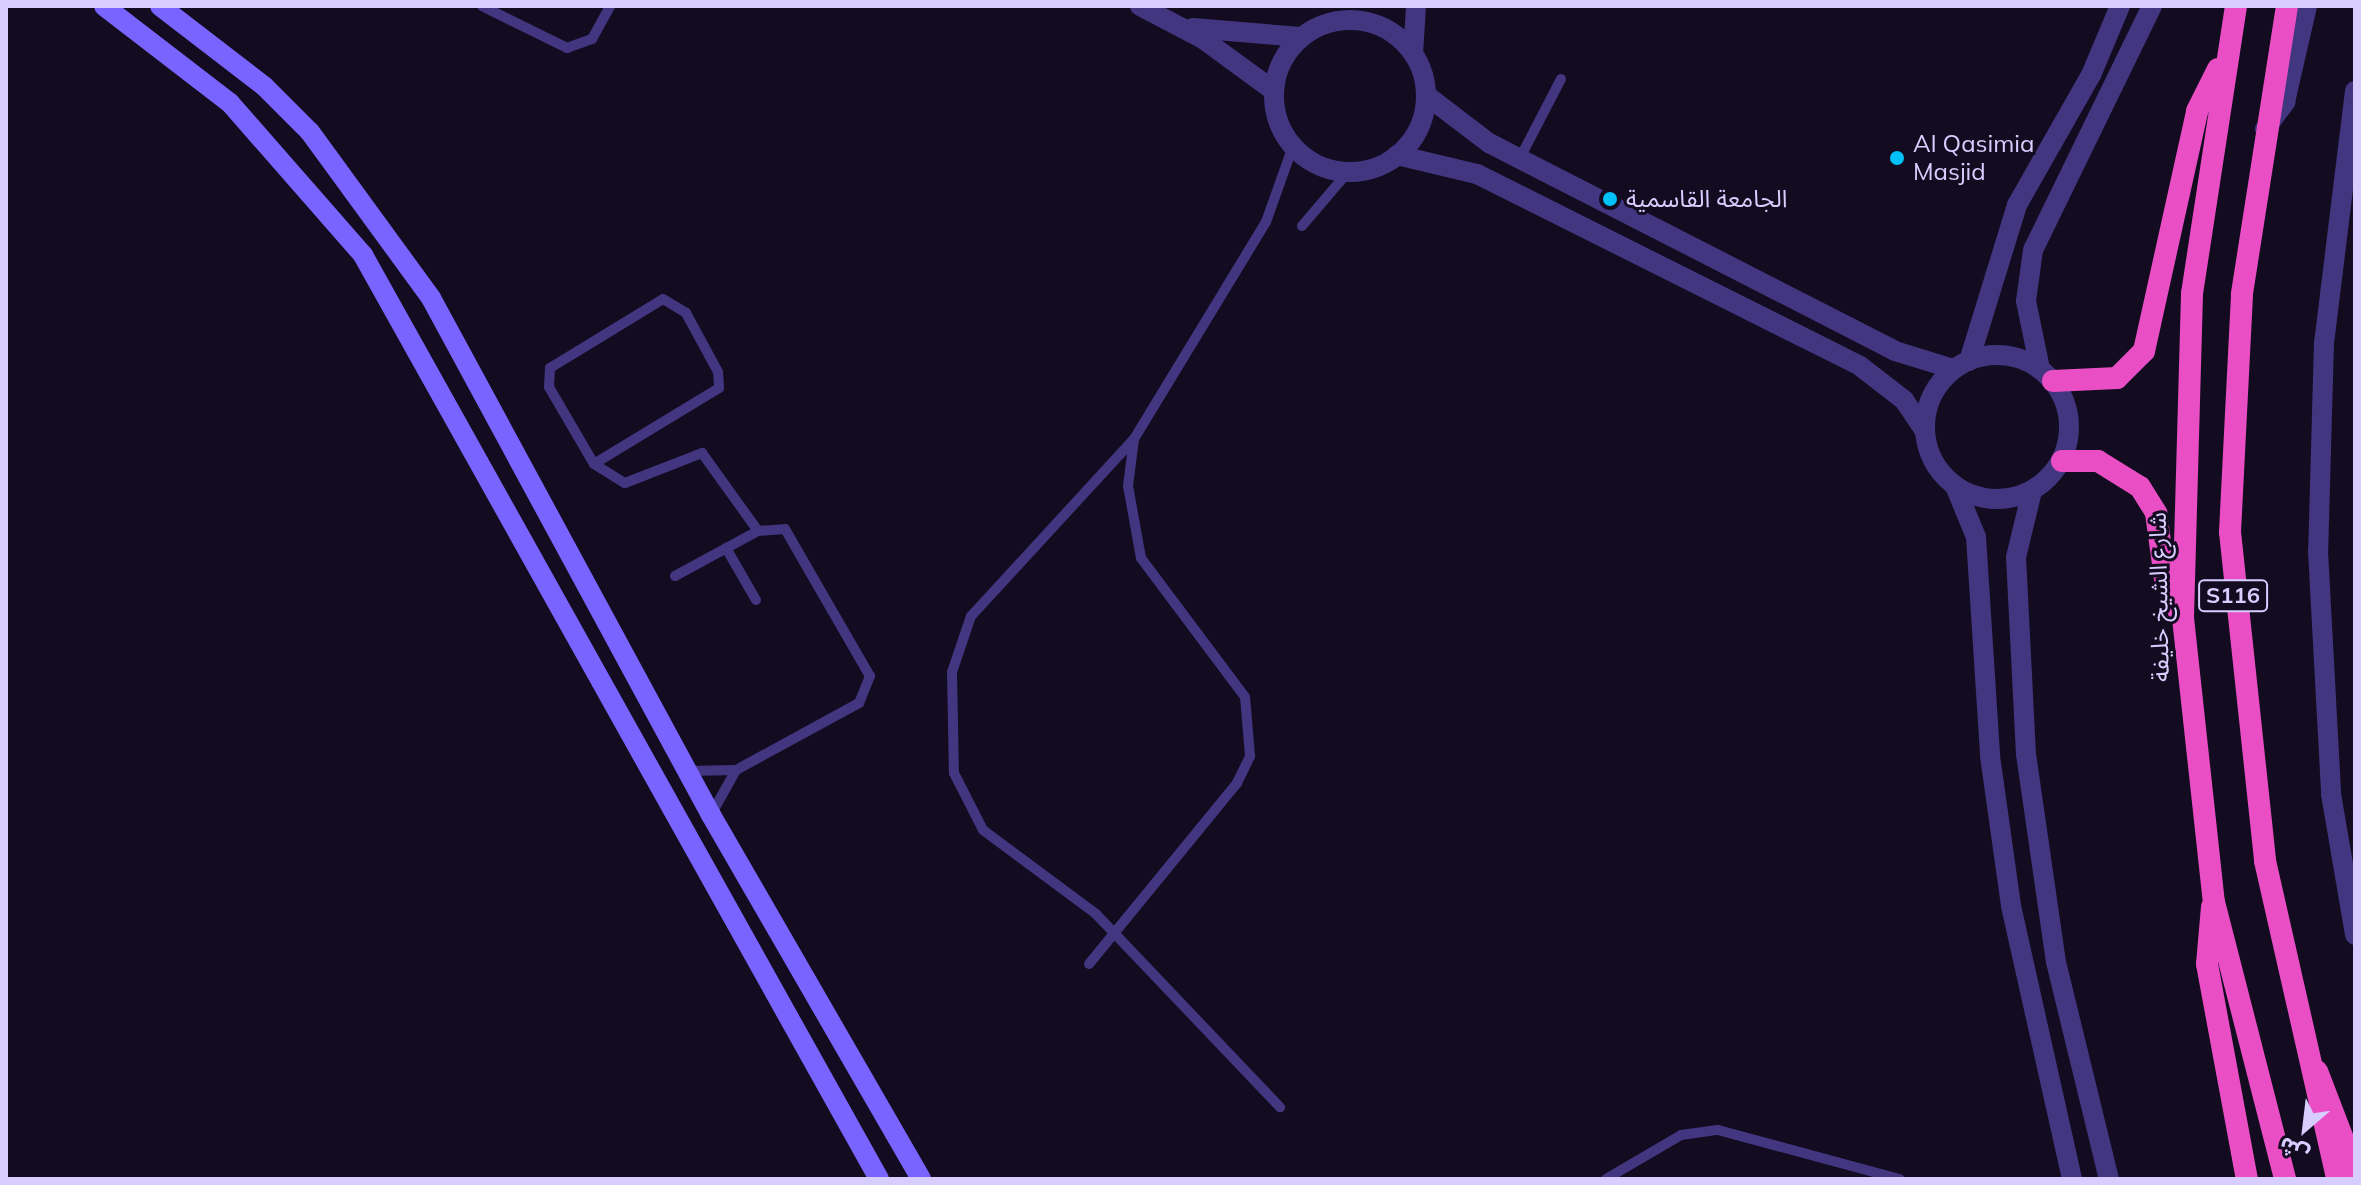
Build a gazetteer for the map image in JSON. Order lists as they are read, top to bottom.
{
  "streets": {
    "highway": ["S116", "شارع الشيخ خليفة"]
  },
  "places": ["Al Qasimia Masjid", "الجامعة القاسمية"],
  "north": "bottom left"
}
